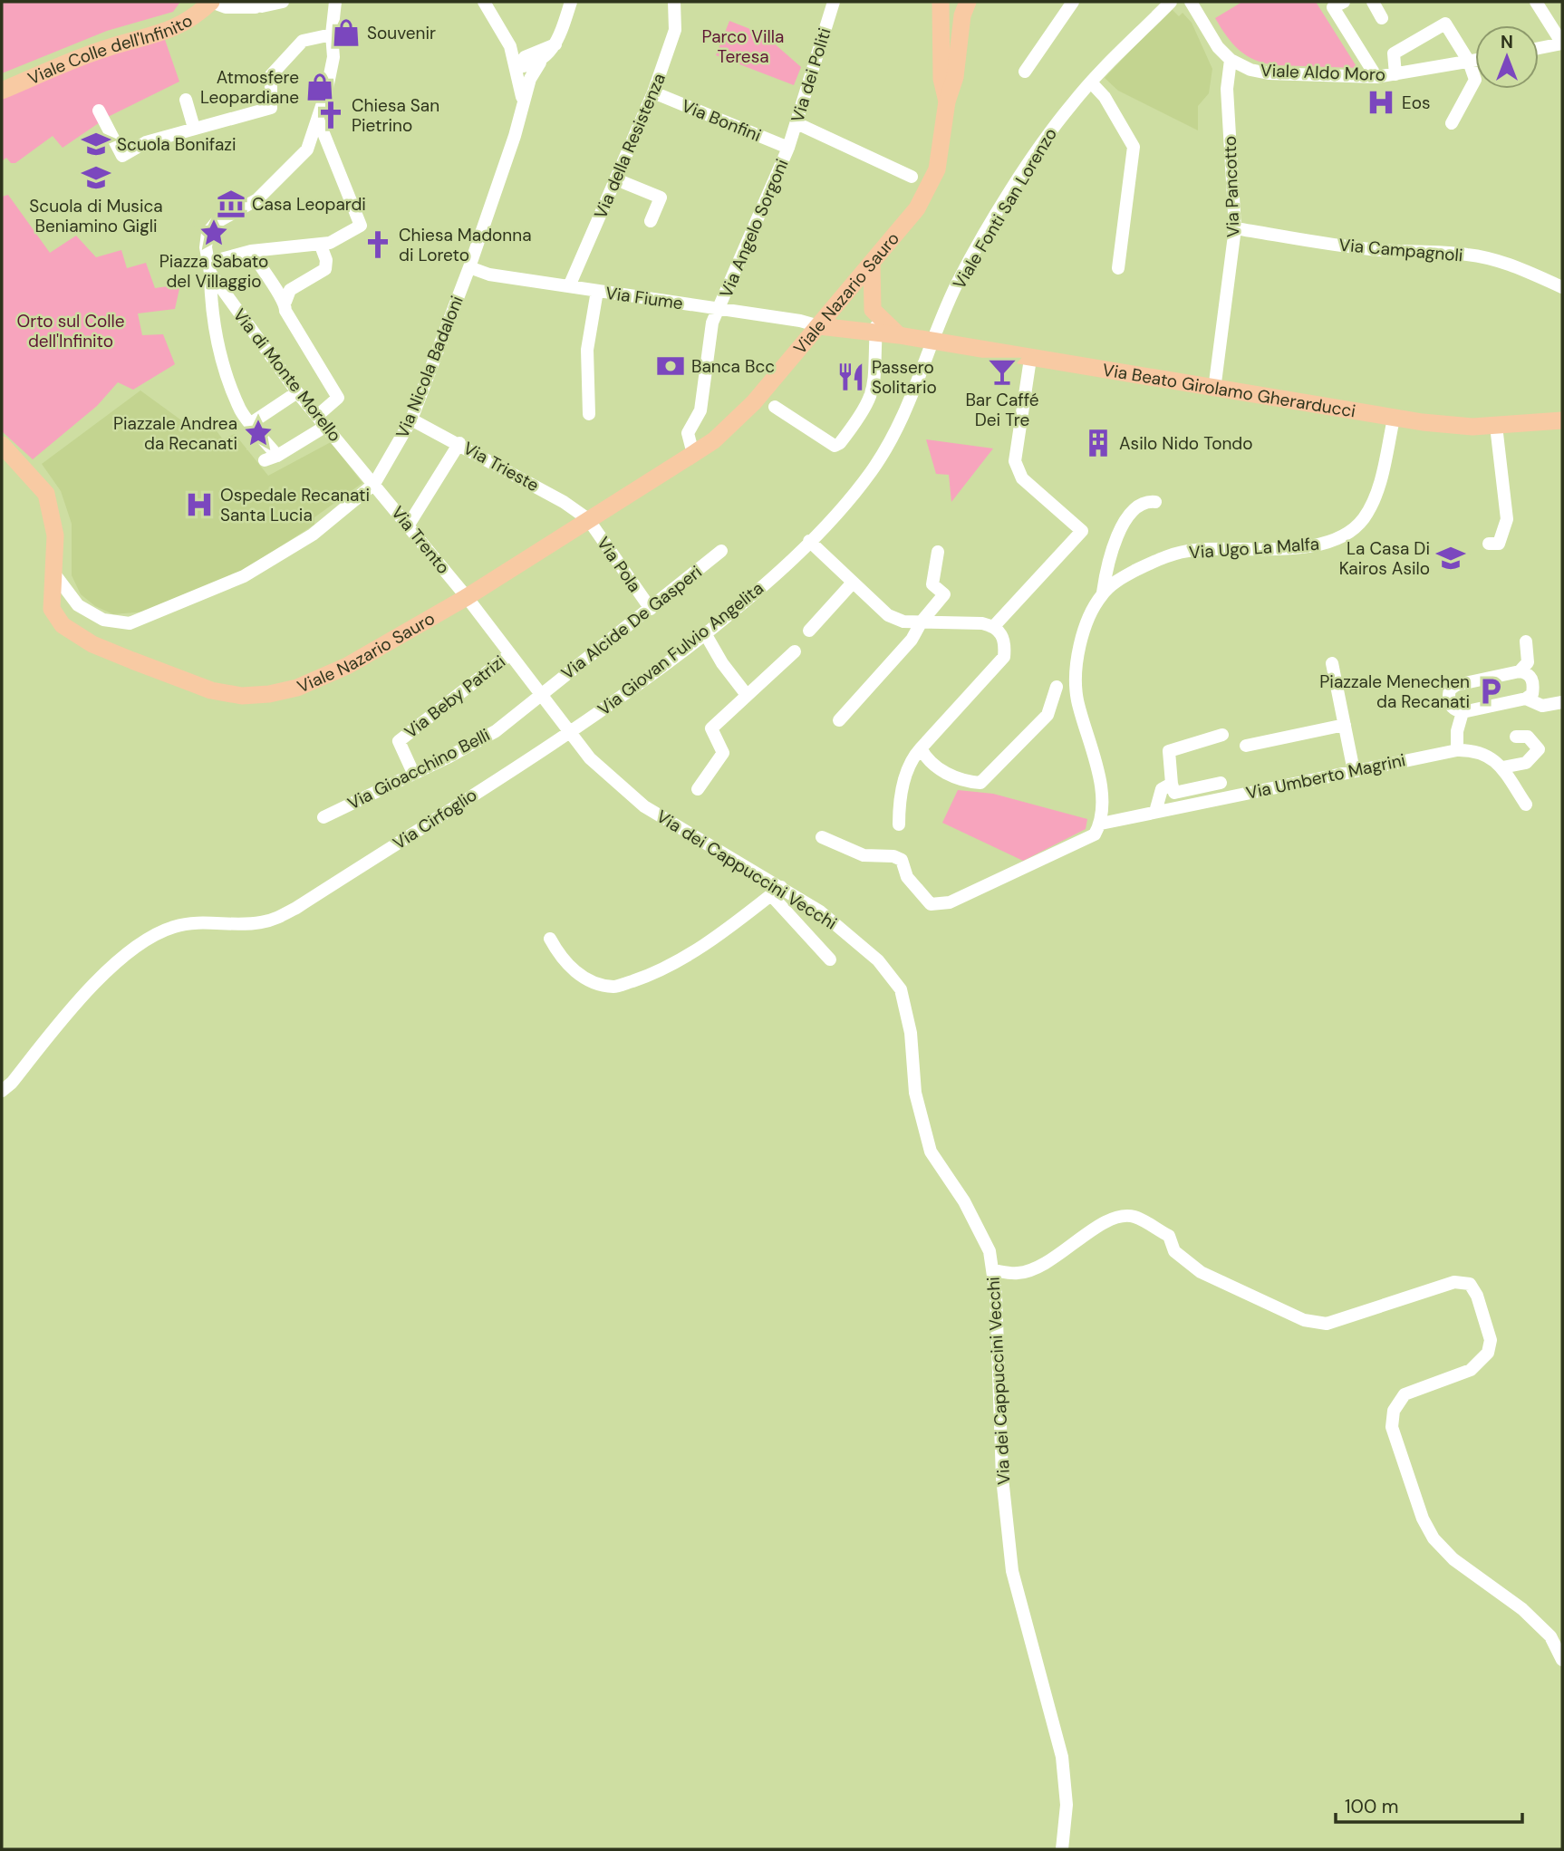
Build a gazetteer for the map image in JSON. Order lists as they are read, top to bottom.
{
  "streets": {
    "main road": ["Viale Colle dell'Infinito", "Viale Nazario Sauro", "Via Beato Girolamo Gherarducci"],
    "street": [
      "Viale Aldo Moro",
      "Via dei Politi",
      "Via Bonfini",
      "Via della Resistenza",
      "Via Pancotto",
      "Viale Fonti San Lorenzo",
      "Via Angelo Sorgoni",
      "Via Campagnoli",
      "Via Fiume",
      "Via Nicola Badaloni",
      "Via di Monte Morello",
      "Via Trieste",
      "Via Trento",
      "Via Ugo La Malfa",
      "Via Pola",
      "Via Alcide De Gasperi",
      "Via Giovan Fulvio Angelita",
      "Via Beby Patrizi",
      "Via Gioacchino Belli",
      "Via Umberto Magrini",
      "Via Cirfoglio",
      "Via dei Cappuccini Vecchi"
    ]
  },
  "crossings": [
    ["Viale Aldo Moro", "Via Pancotto"],
    ["Via dei Politi", "Via Bonfini"],
    ["Via dei Politi", "Via Angelo Sorgoni"],
    ["Via Bonfini", "Via della Resistenza"],
    ["Via Bonfini", "Via Angelo Sorgoni"],
    ["Via della Resistenza", "Via Fiume"],
    ["Via Pancotto", "Via Campagnoli"],
    ["Via Pancotto", "Via Beato Girolamo Gherarducci"],
    ["Viale Fonti San Lorenzo", "Via Beato Girolamo Gherarducci"],
    ["Viale Fonti San Lorenzo", "Via Giovan Fulvio Angelita"],
    ["Via Angelo Sorgoni", "Via Fiume"],
    ["Viale Nazario Sauro", "Via Fiume"],
    ["Viale Nazario Sauro", "Via Nicola Badaloni"],
    ["Viale Nazario Sauro", "Via Trieste"],
    ["Viale Nazario Sauro", "Via Trento"],
    ["Viale Nazario Sauro", "Via Pola"],
    ["Viale Nazario Sauro", "Via dei Cappuccini Vecchi"],
    ["Via Fiume", "Via Nicola Badaloni"],
    ["Via Nicola Badaloni", "Via di Monte Morello"],
    ["Via Nicola Badaloni", "Via Trieste"],
    ["Via Nicola Badaloni", "Via Trento"],
    ["Via di Monte Morello", "Via Trento"],
    ["Via Beato Girolamo Gherarducci", "Via Ugo La Malfa"],
    ["Via Beato Girolamo Gherarducci", "Via Giovan Fulvio Angelita"],
    ["Via Trieste", "Via Pola"],
    ["Via Trento", "Via dei Cappuccini Vecchi"],
    ["Via Ugo La Malfa", "Via Umberto Magrini"],
    ["Via Pola", "Via Alcide De Gasperi"],
    ["Via Alcide De Gasperi", "Via Gioacchino Belli"],
    ["Via Alcide De Gasperi", "Via dei Cappuccini Vecchi"],
    ["Via Giovan Fulvio Angelita", "Via Cirfoglio"],
    ["Via Giovan Fulvio Angelita", "Via dei Cappuccini Vecchi"],
    ["Via Beby Patrizi", "Via Gioacchino Belli"],
    ["Via Beby Patrizi", "Via dei Cappuccini Vecchi"],
    ["Via Gioacchino Belli", "Via dei Cappuccini Vecchi"],
    ["Via Cirfoglio", "Via dei Cappuccini Vecchi"]
  ],
  "parks": ["Parco Villa Teresa", "Orto sul Colle dell'Infinito"],
  "places": {
    "shop": ["Souvenir", "Atmosfere Leopardiane"],
    "hospital": ["Eos", "Ospedale Recanati Santa Lucia"],
    "church": ["Chiesa San Pietrino", "Chiesa Madonna di Loreto"],
    "school or university": ["Scuola Bonifazi", "Scuola di Musica Beniamino Gigli", "La Casa Di Kairos Asilo"],
    "museum": ["Casa Leopardi"],
    "place": ["Piazza Sabato del Villaggio", "Piazzale Andrea da Recanati"],
    "bank": ["Banca Bcc"],
    "bar": ["Bar Caffé Dei Tre"],
    "restaurant": ["Passero Solitario"],
    "building": ["Asilo Nido Tondo"],
    "parking": ["Piazzale Menechen da Recanati"]
  },
  "scale_bar": "100 m",
  "north": "top"
}
